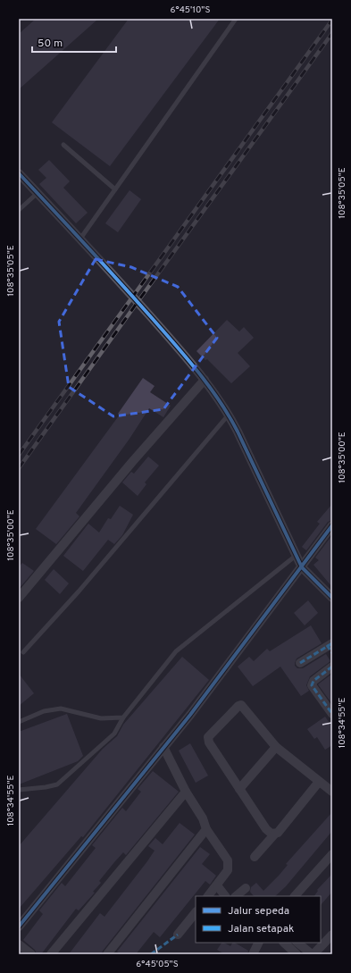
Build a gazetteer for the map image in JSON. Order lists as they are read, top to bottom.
{
  "legend": ["Jalur sepeda", "Jalan setapak"],
  "scale_bar": "50 m",
  "coordinates": [
    "6°45'10\"S",
    "108°35'05\"E",
    "108°35'00\"E",
    "108°34'55\"E",
    "6°45'05\"S"
  ]
}
